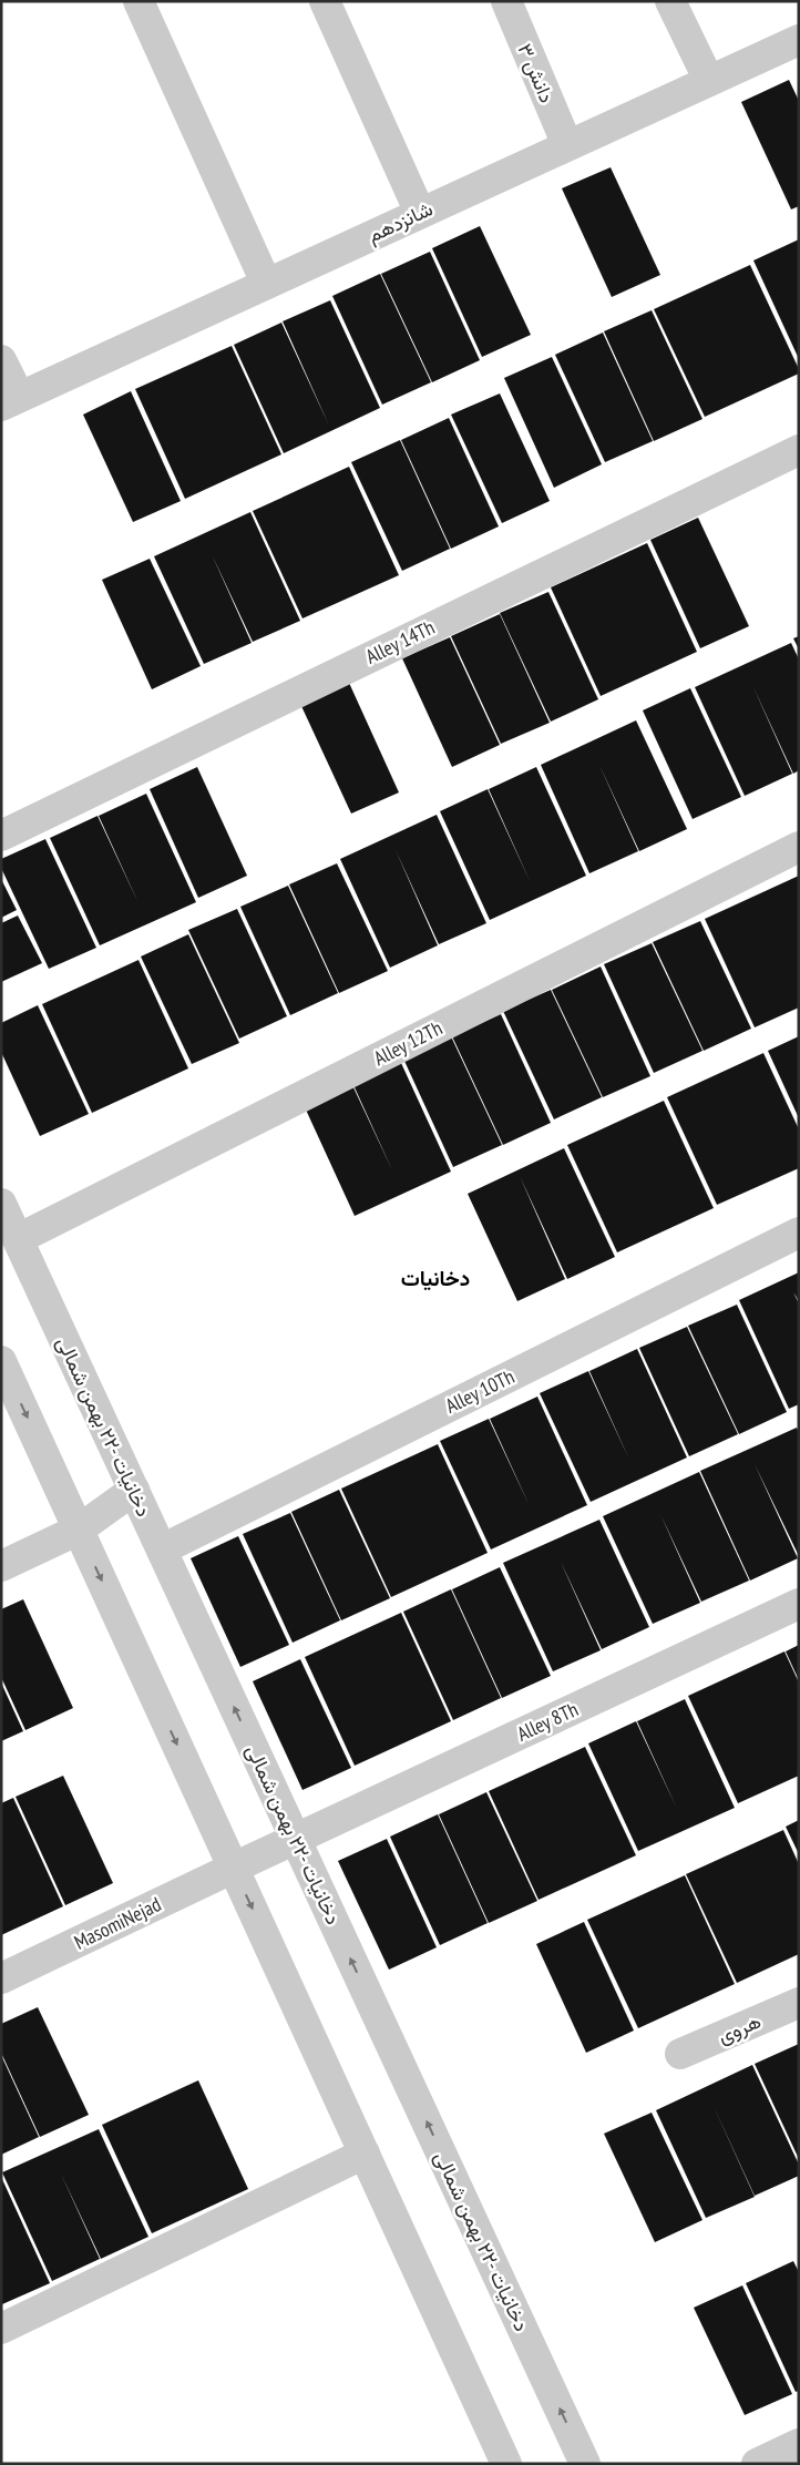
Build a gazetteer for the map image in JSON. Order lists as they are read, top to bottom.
{
  "streets": {
    "street": [
      "دانش ۳",
      "شانزدهم",
      "Alley 14Th",
      "Alley 12Th",
      "Alley 10Th",
      "دخانیات -۲۲ بهمن شمالی",
      "Alley 8Th",
      "MasomiNejad",
      "هروی"
    ]
  },
  "crossings": [
    ["دانش ۳", "شانزدهم"],
    ["Alley 12Th", "دخانیات -۲۲ بهمن شمالی"],
    ["Alley 10Th", "دخانیات -۲۲ بهمن شمالی"],
    ["دخانیات -۲۲ بهمن شمالی", "Alley 8Th"],
    ["Alley 8Th", "MasomiNejad"]
  ],
  "districts": ["دخانیات"]
}
